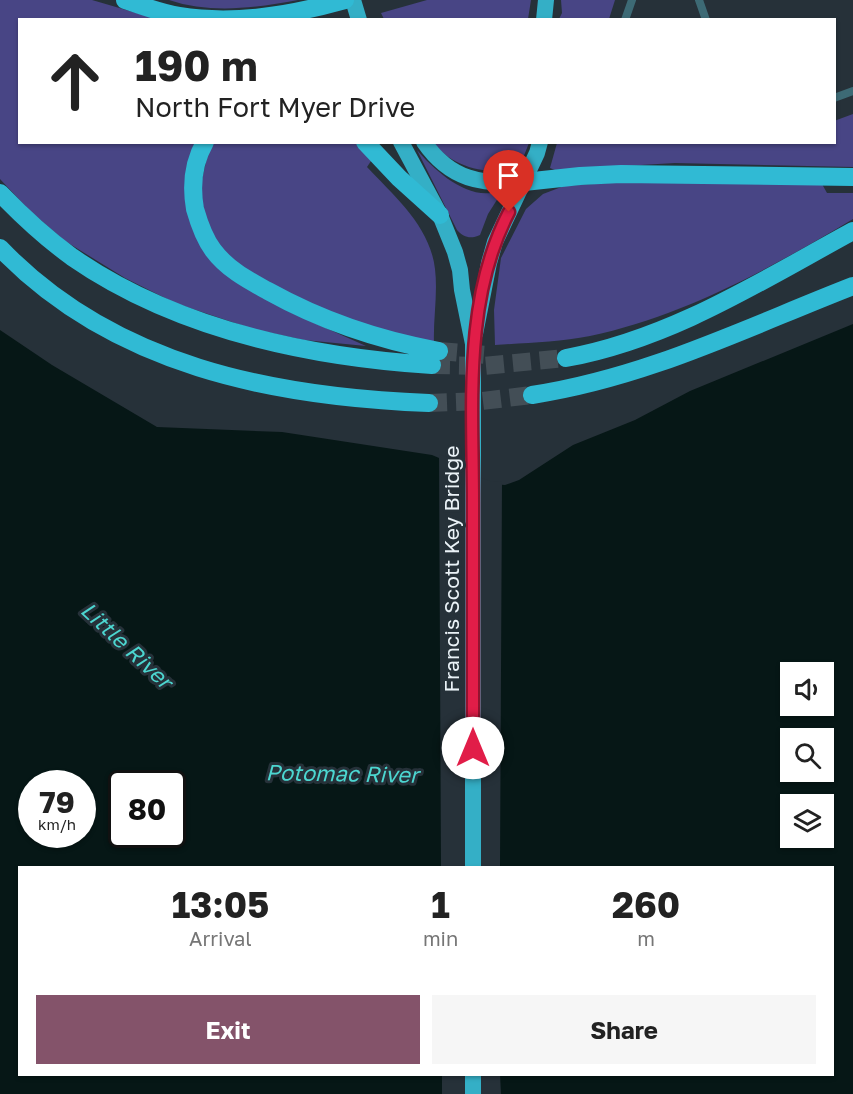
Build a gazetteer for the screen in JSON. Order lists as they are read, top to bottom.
{
  "streets": {
    "highway": ["Francis Scott Key Bridge"]
  },
  "water": ["Little River", "Potomac River"],
  "page": {
    "turn": ["190 m", "North Fort Myer Drive"],
    "speed": "79 km/h",
    "limit": "80",
    "eta": [
      "13:05",
      "Arrival",
      "1",
      "min",
      "260",
      "m"
    ],
    "buttons": ["Exit", "Share"]
  }
}
